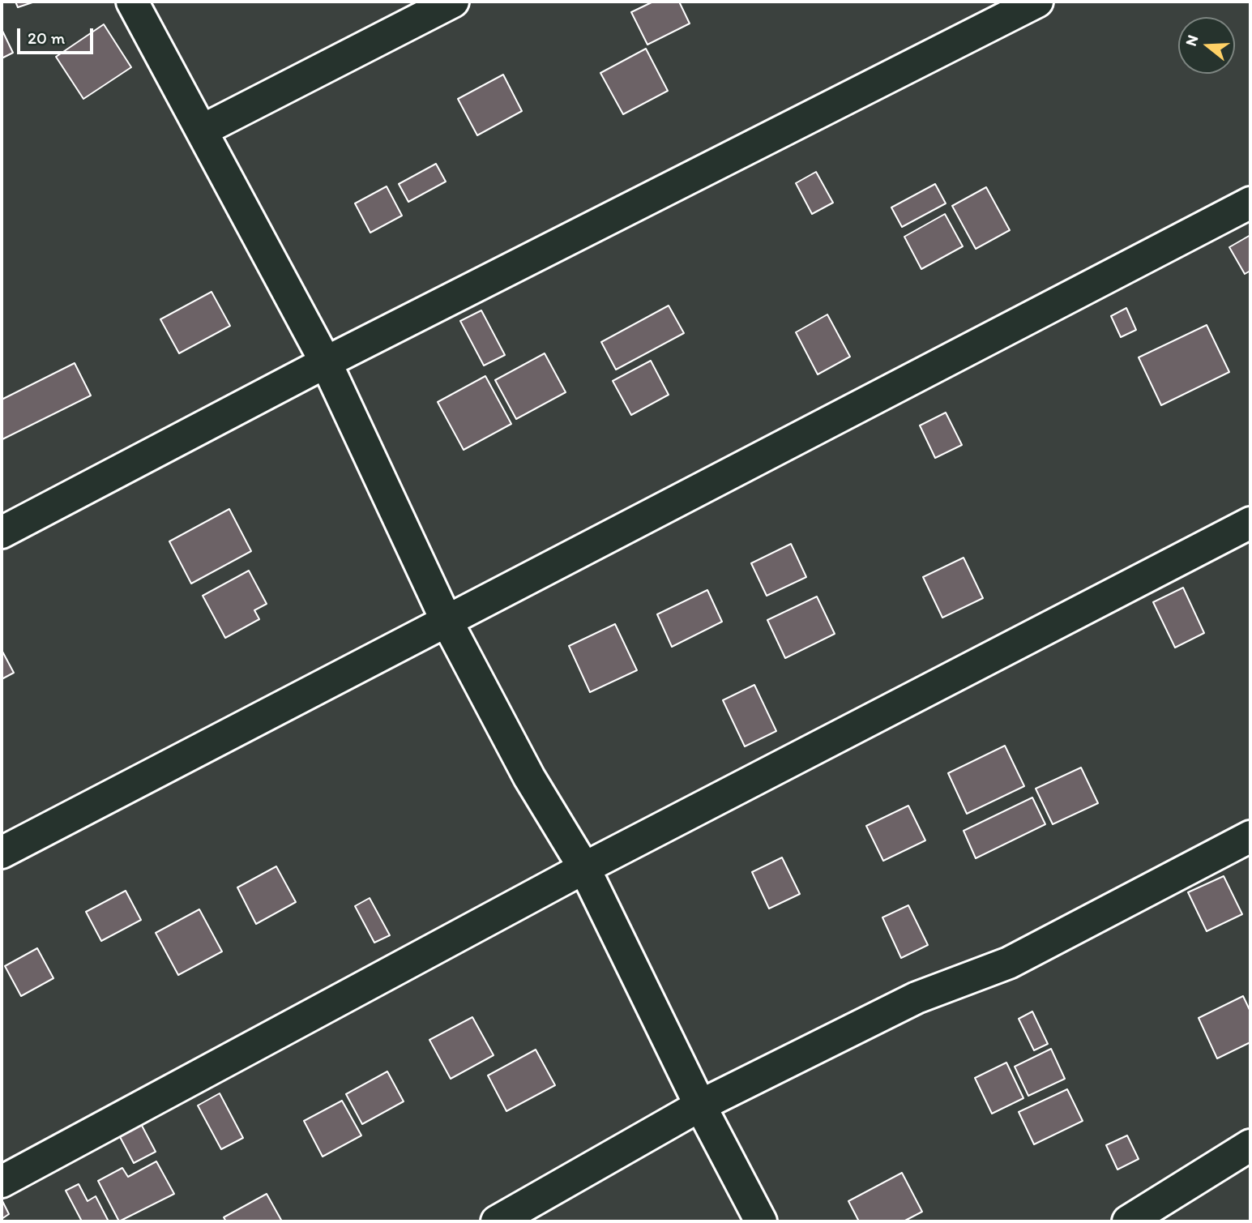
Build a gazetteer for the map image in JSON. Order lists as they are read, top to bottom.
{
  "scale_bar": "20 m",
  "north": "left"
}
